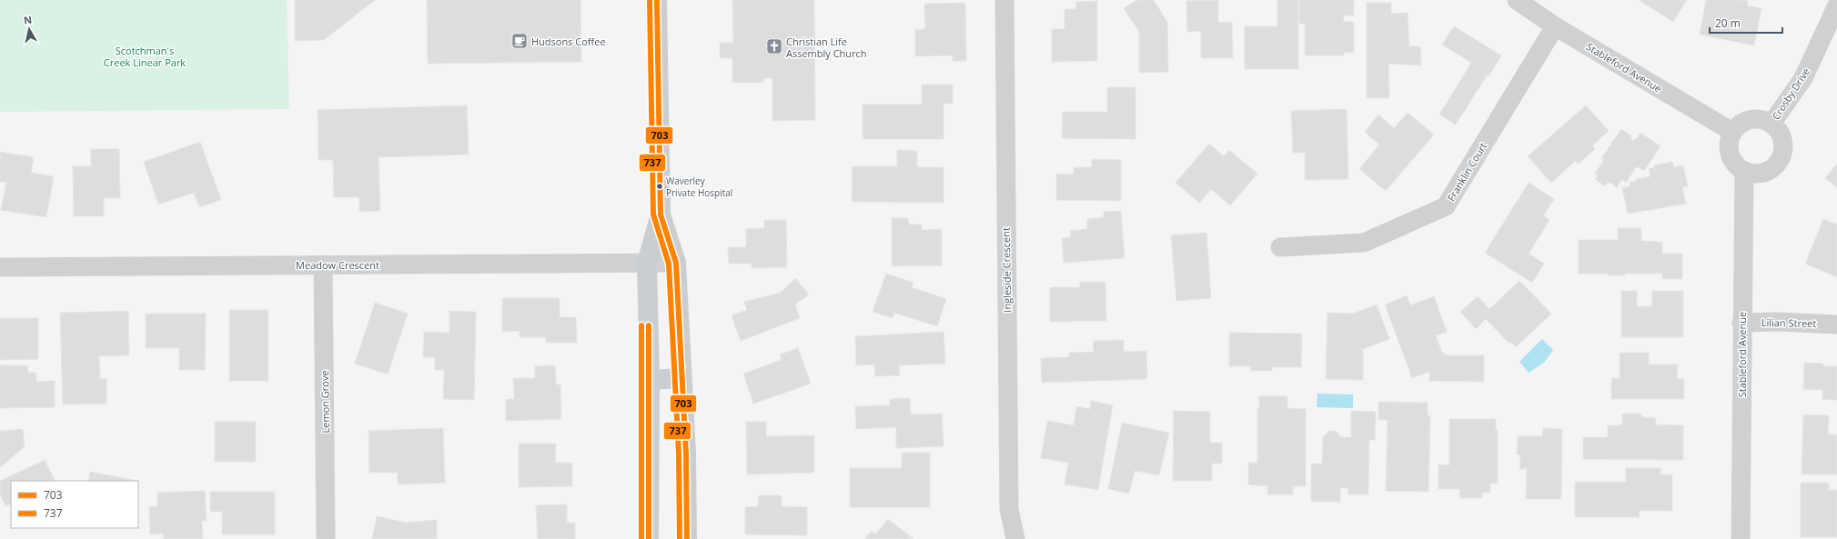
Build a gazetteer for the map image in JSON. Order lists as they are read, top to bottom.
{
  "streets": {
    "street": [
      "Stableford Avenue",
      "Crosby Drive",
      "Franklin Court",
      "Meadow Crescent",
      "Ingleside Crescent",
      "Lilian Street",
      "Lemon Grove"
    ]
  },
  "crossings": [
    ["Stableford Avenue", "Crosby Drive"],
    ["Stableford Avenue", "Franklin Court"],
    ["Stableford Avenue", "Lilian Street"],
    ["Meadow Crescent", "Lemon Grove"]
  ],
  "parks": ["Scotchman's Creek Linear Park"],
  "places": {
    "cafe": ["Hudsons Coffee"],
    "church": ["Christian Life Assembly Church"],
    "other": ["Waverley Private Hospital"]
  },
  "lines": ["transit line 703", "transit line 737"],
  "legend": ["703", "737"],
  "scale_bar": "20 m",
  "north": "top"
}
